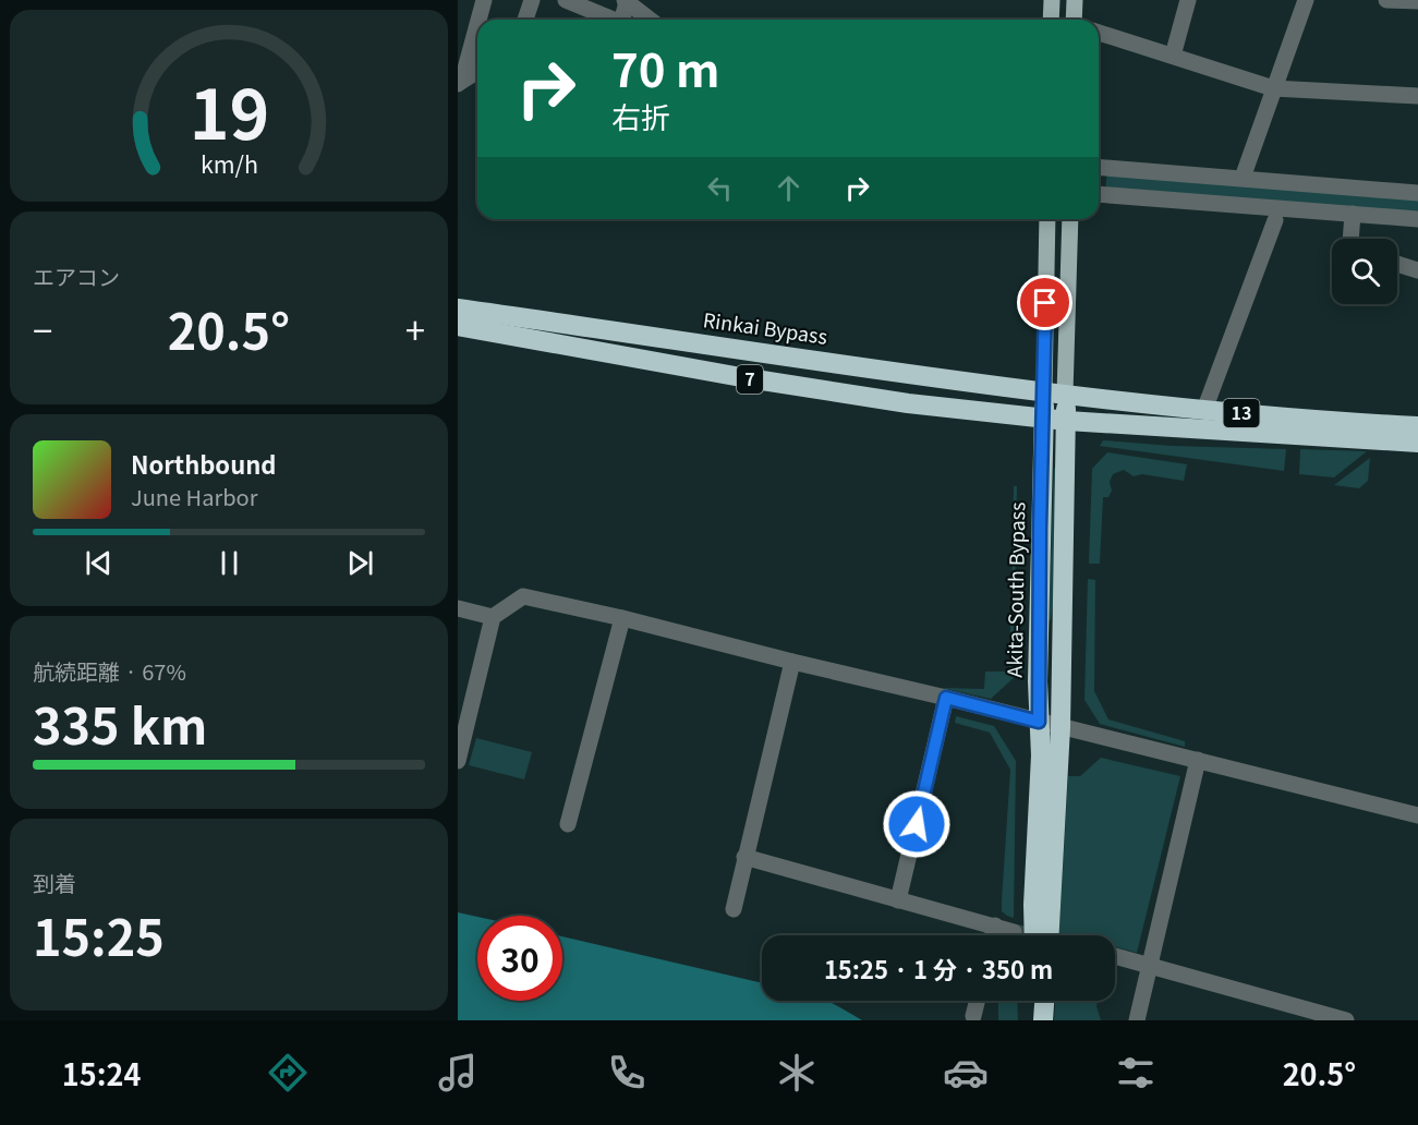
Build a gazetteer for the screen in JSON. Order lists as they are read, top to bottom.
{
  "streets": {
    "highway": [
      "Rinkai Bypass",
      "7",
      "13",
      "Akita-South Bypass"
    ]
  },
  "crossings": [
    ["Rinkai Bypass", "13"],
    ["Rinkai Bypass", "Akita-South Bypass"],
    ["7", "13"],
    ["7", "Akita-South Bypass"],
    ["13", "Akita-South Bypass"]
  ],
  "page": {
    "turn": ["70 m", "右折"],
    "tile": [
      "エアコン",
      ["航続距離 · 67%", "335 km"],
      ["到着", "15:25"]
    ],
    "heat": ["−", "20.5°", "+"],
    "song": ["Northbound", "June Harbor"],
    "limit": "30",
    "trip": "15:25 · 1 分 · 350 m",
    "tabs": ["15:24", "20.5°"],
    "gauge": ["19", "km/h"]
  }
}
